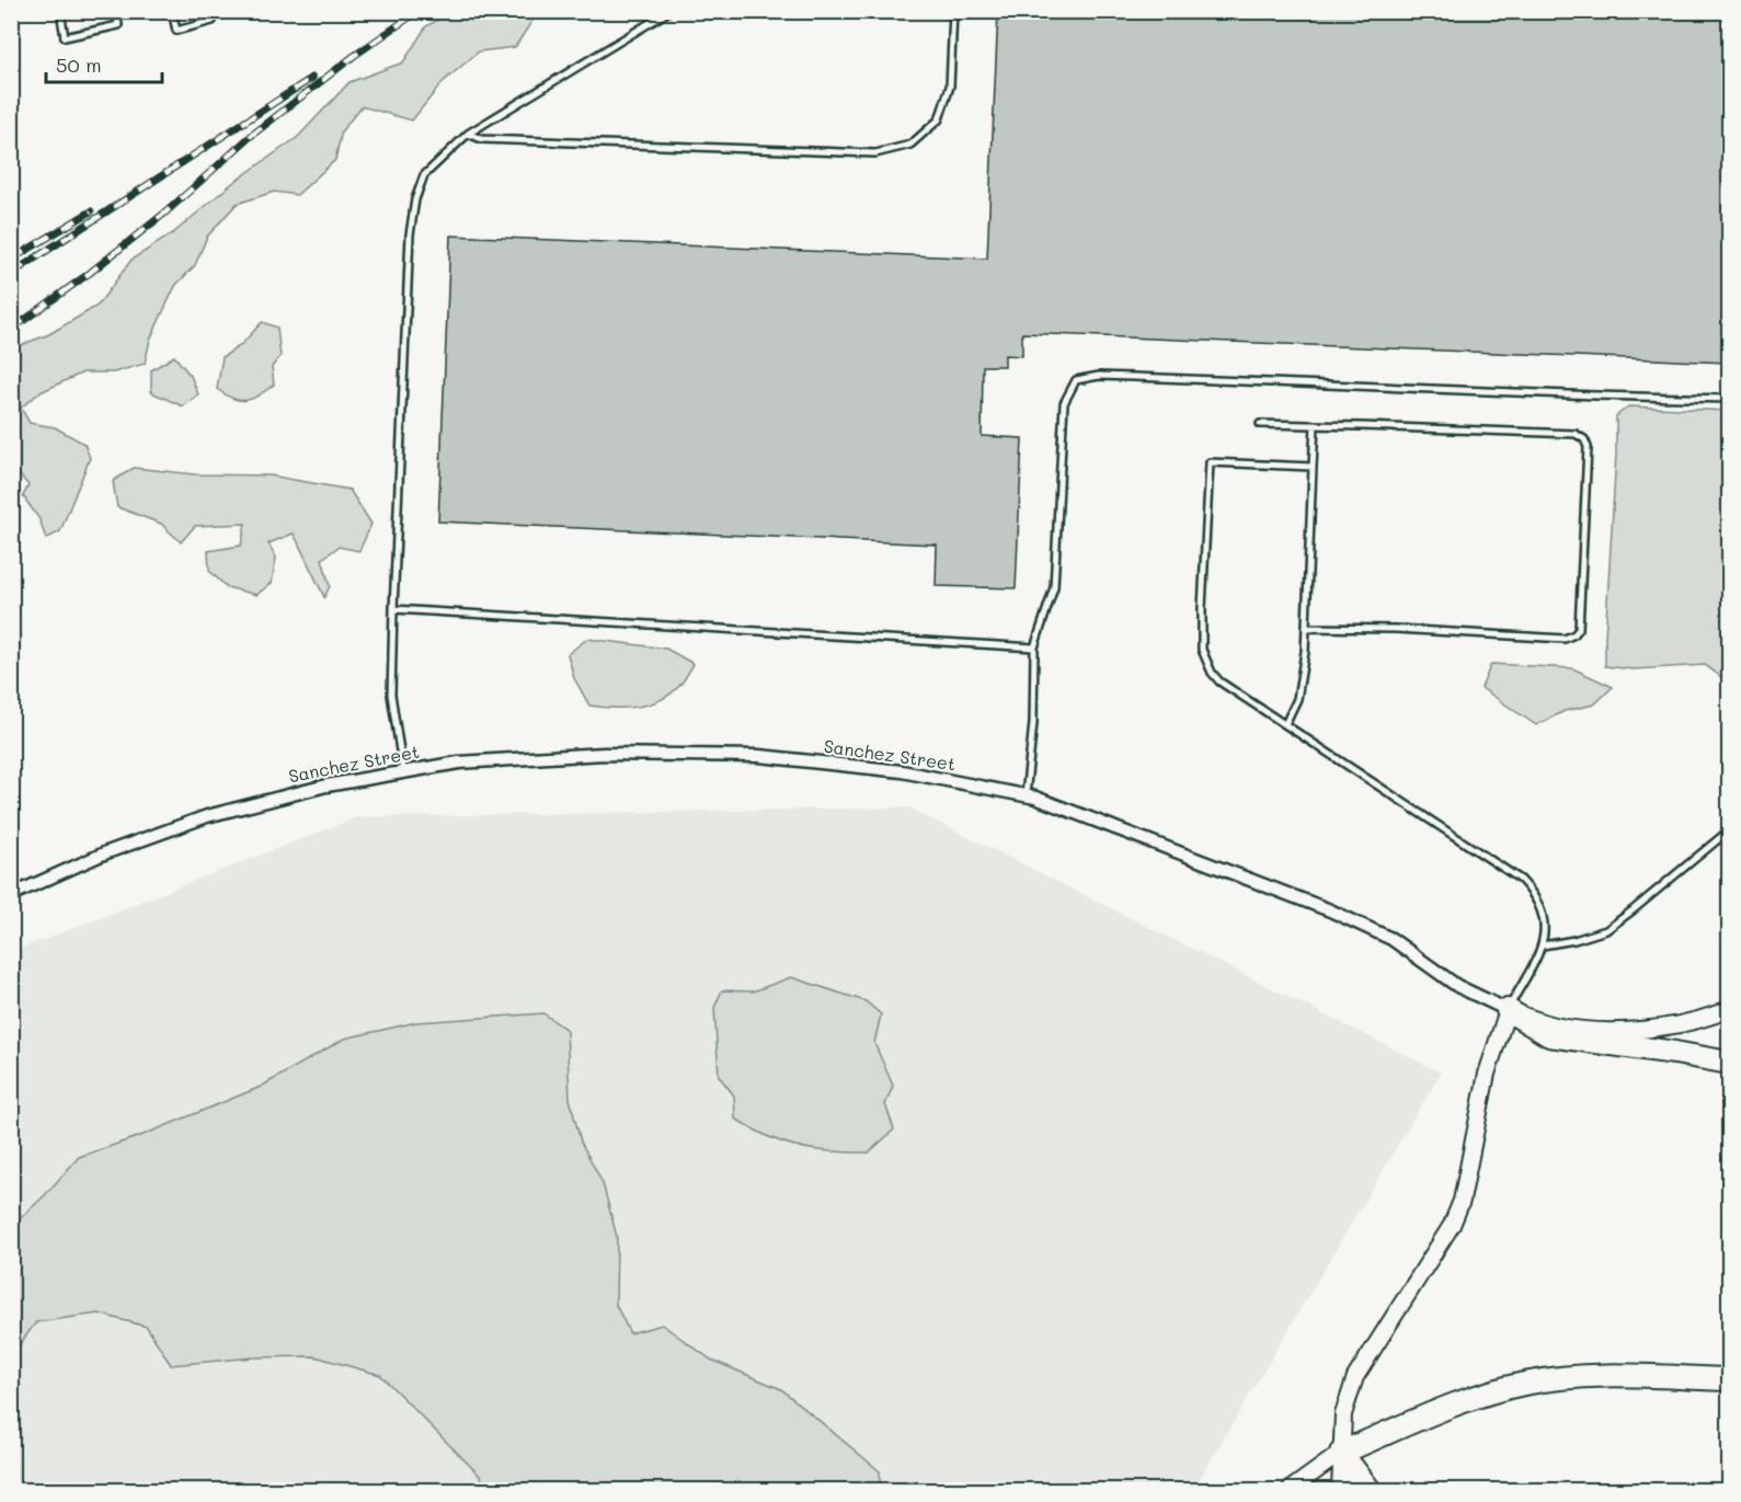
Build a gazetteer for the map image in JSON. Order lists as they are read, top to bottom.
{
  "streets": {
    "street": ["Sanchez Street"]
  },
  "scale_bar": "50 m"
}
